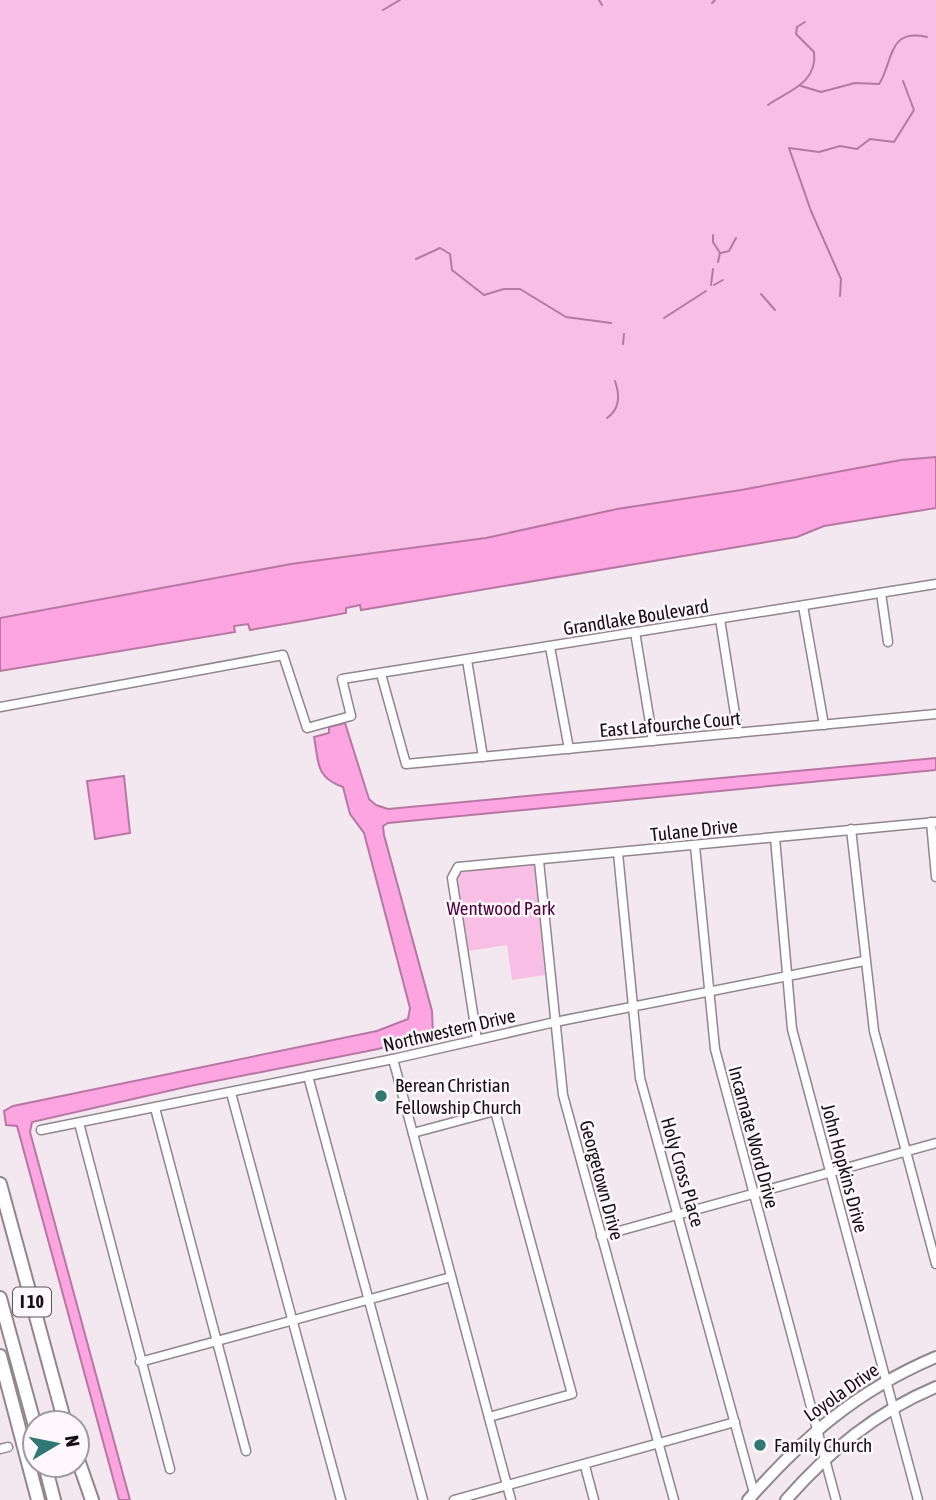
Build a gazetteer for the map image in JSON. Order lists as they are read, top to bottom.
{
  "streets": {
    "highway": ["I 10"],
    "main road": ["Loyola Drive"],
    "street": [
      "Grandlake Boulevard",
      "East Lafourche Court",
      "Tulane Drive",
      "Northwestern Drive",
      "Incarnate Word Drive",
      "John Hopkins Drive",
      "Holy Cross Place",
      "Georgetown Drive"
    ]
  },
  "crossings": [
    ["Grandlake Boulevard", "East Lafourche Court"],
    ["Tulane Drive", "Northwestern Drive"],
    ["Tulane Drive", "Incarnate Word Drive"],
    ["Tulane Drive", "John Hopkins Drive"],
    ["Tulane Drive", "Holy Cross Place"],
    ["Tulane Drive", "Georgetown Drive"],
    ["Northwestern Drive", "Incarnate Word Drive"],
    ["Northwestern Drive", "John Hopkins Drive"],
    ["Northwestern Drive", "Holy Cross Place"],
    ["Northwestern Drive", "Georgetown Drive"],
    ["Incarnate Word Drive", "Loyola Drive"],
    ["John Hopkins Drive", "Loyola Drive"],
    ["Holy Cross Place", "Loyola Drive"]
  ],
  "parks": ["Wentwood Park"],
  "places": ["Berean Christian Fellowship Church", "Family Church"],
  "north": "right"
}
